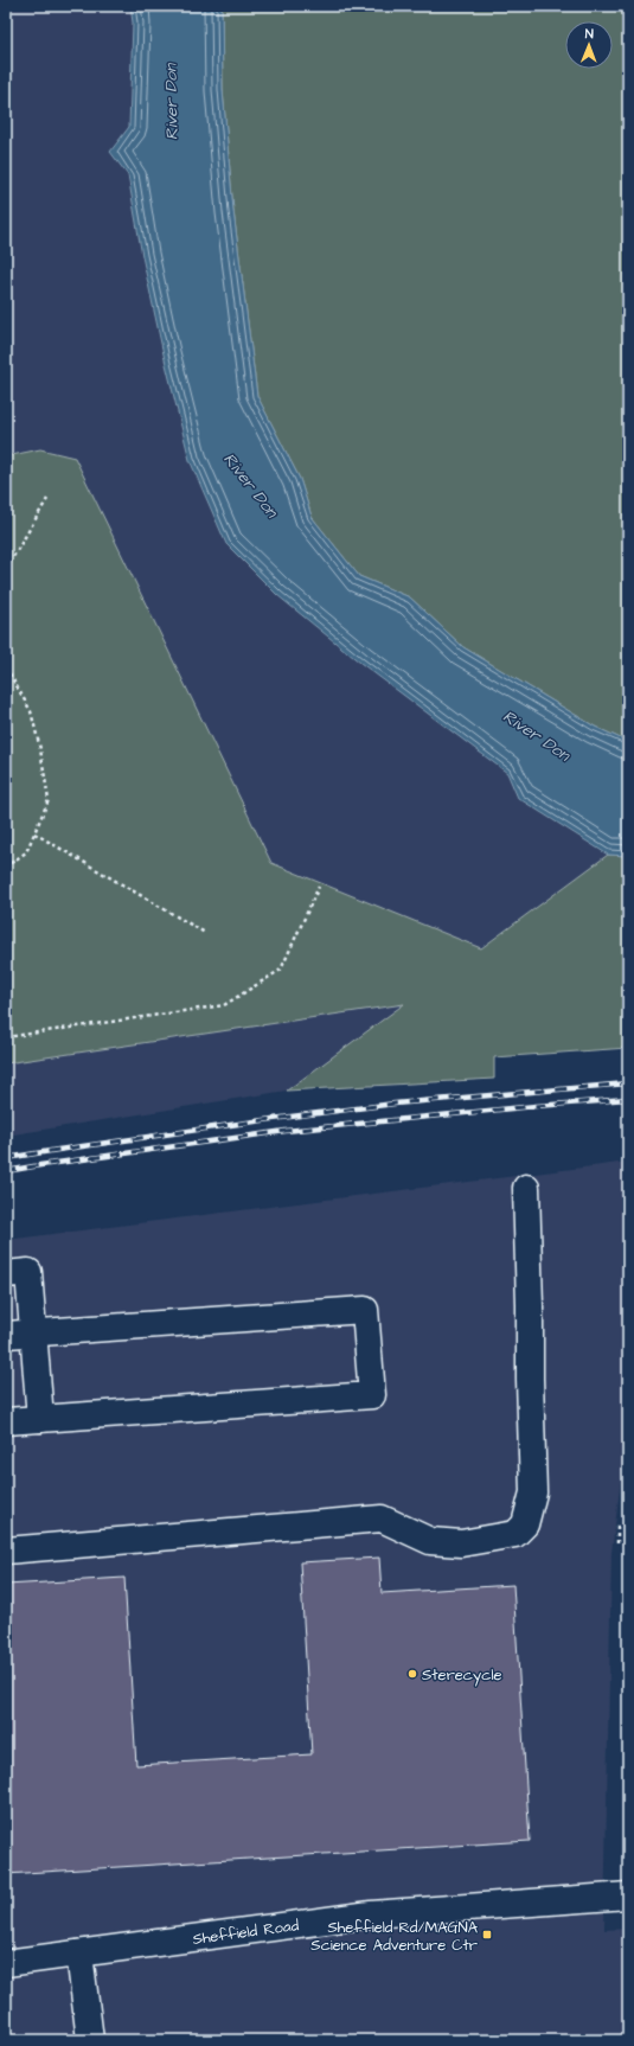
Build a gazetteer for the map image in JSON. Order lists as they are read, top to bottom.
{
  "streets": {
    "main road": ["Sheffield Road"]
  },
  "water": ["River Don"],
  "places": {
    "other": ["Sterecycle"],
    "transit": ["Sheffield Rd/MAGNA Science Adventure Ctr"]
  },
  "north": "top"
}
